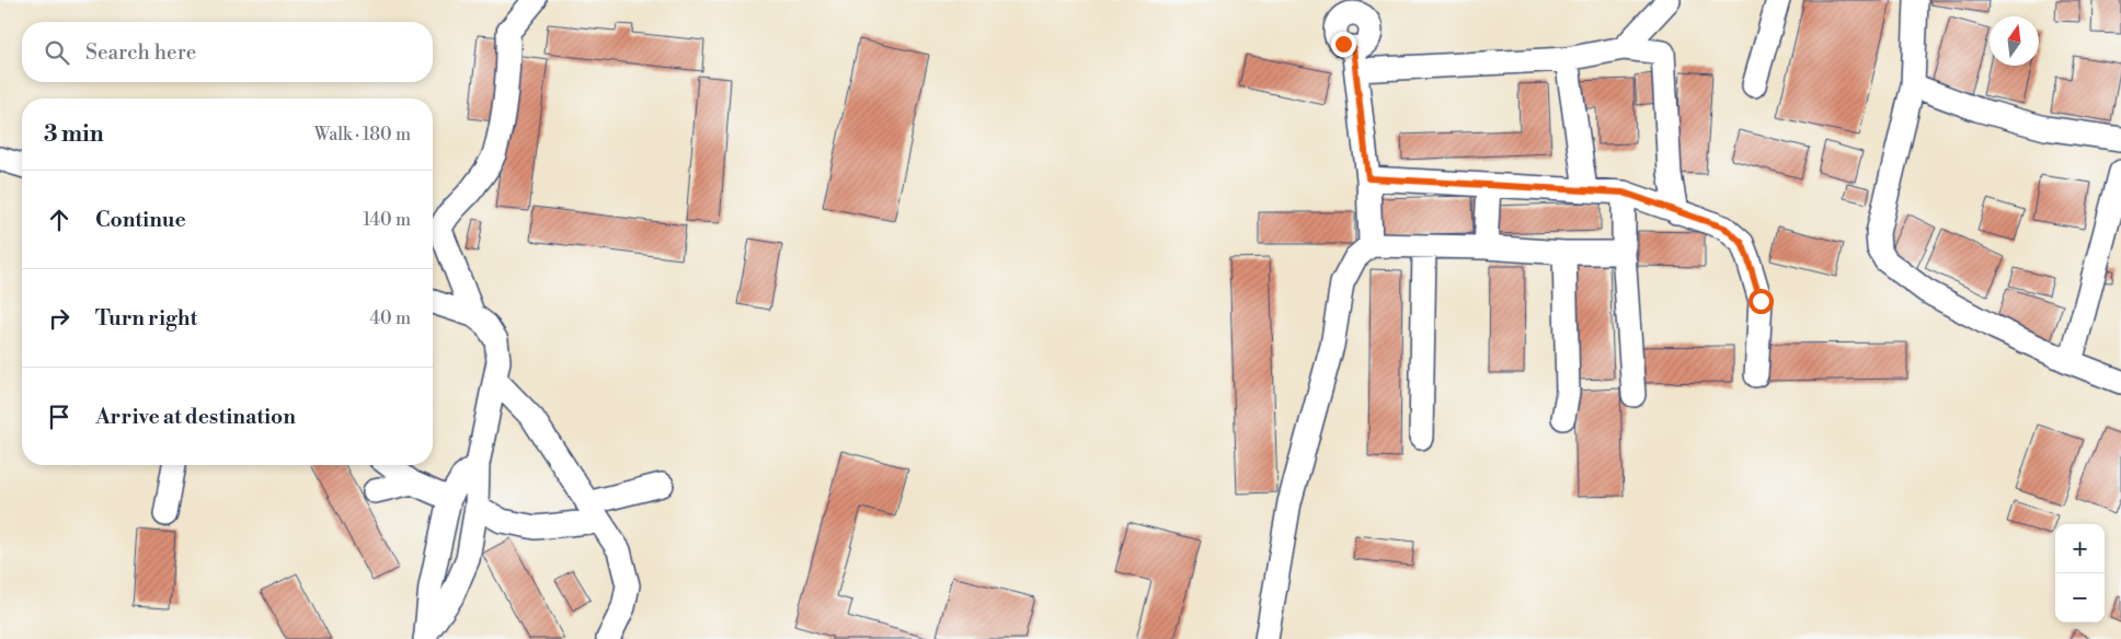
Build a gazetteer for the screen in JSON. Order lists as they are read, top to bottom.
{
  "north": "top",
  "page": {
    "search": "Search here",
    "heading": ["3 min", "Walk · 180 m"],
    "list": [
      ["Continue", "140 m"],
      ["Turn right", "40 m"],
      "Arrive at destination"
    ],
    "map_buttons": ["+", "−"]
  }
}
